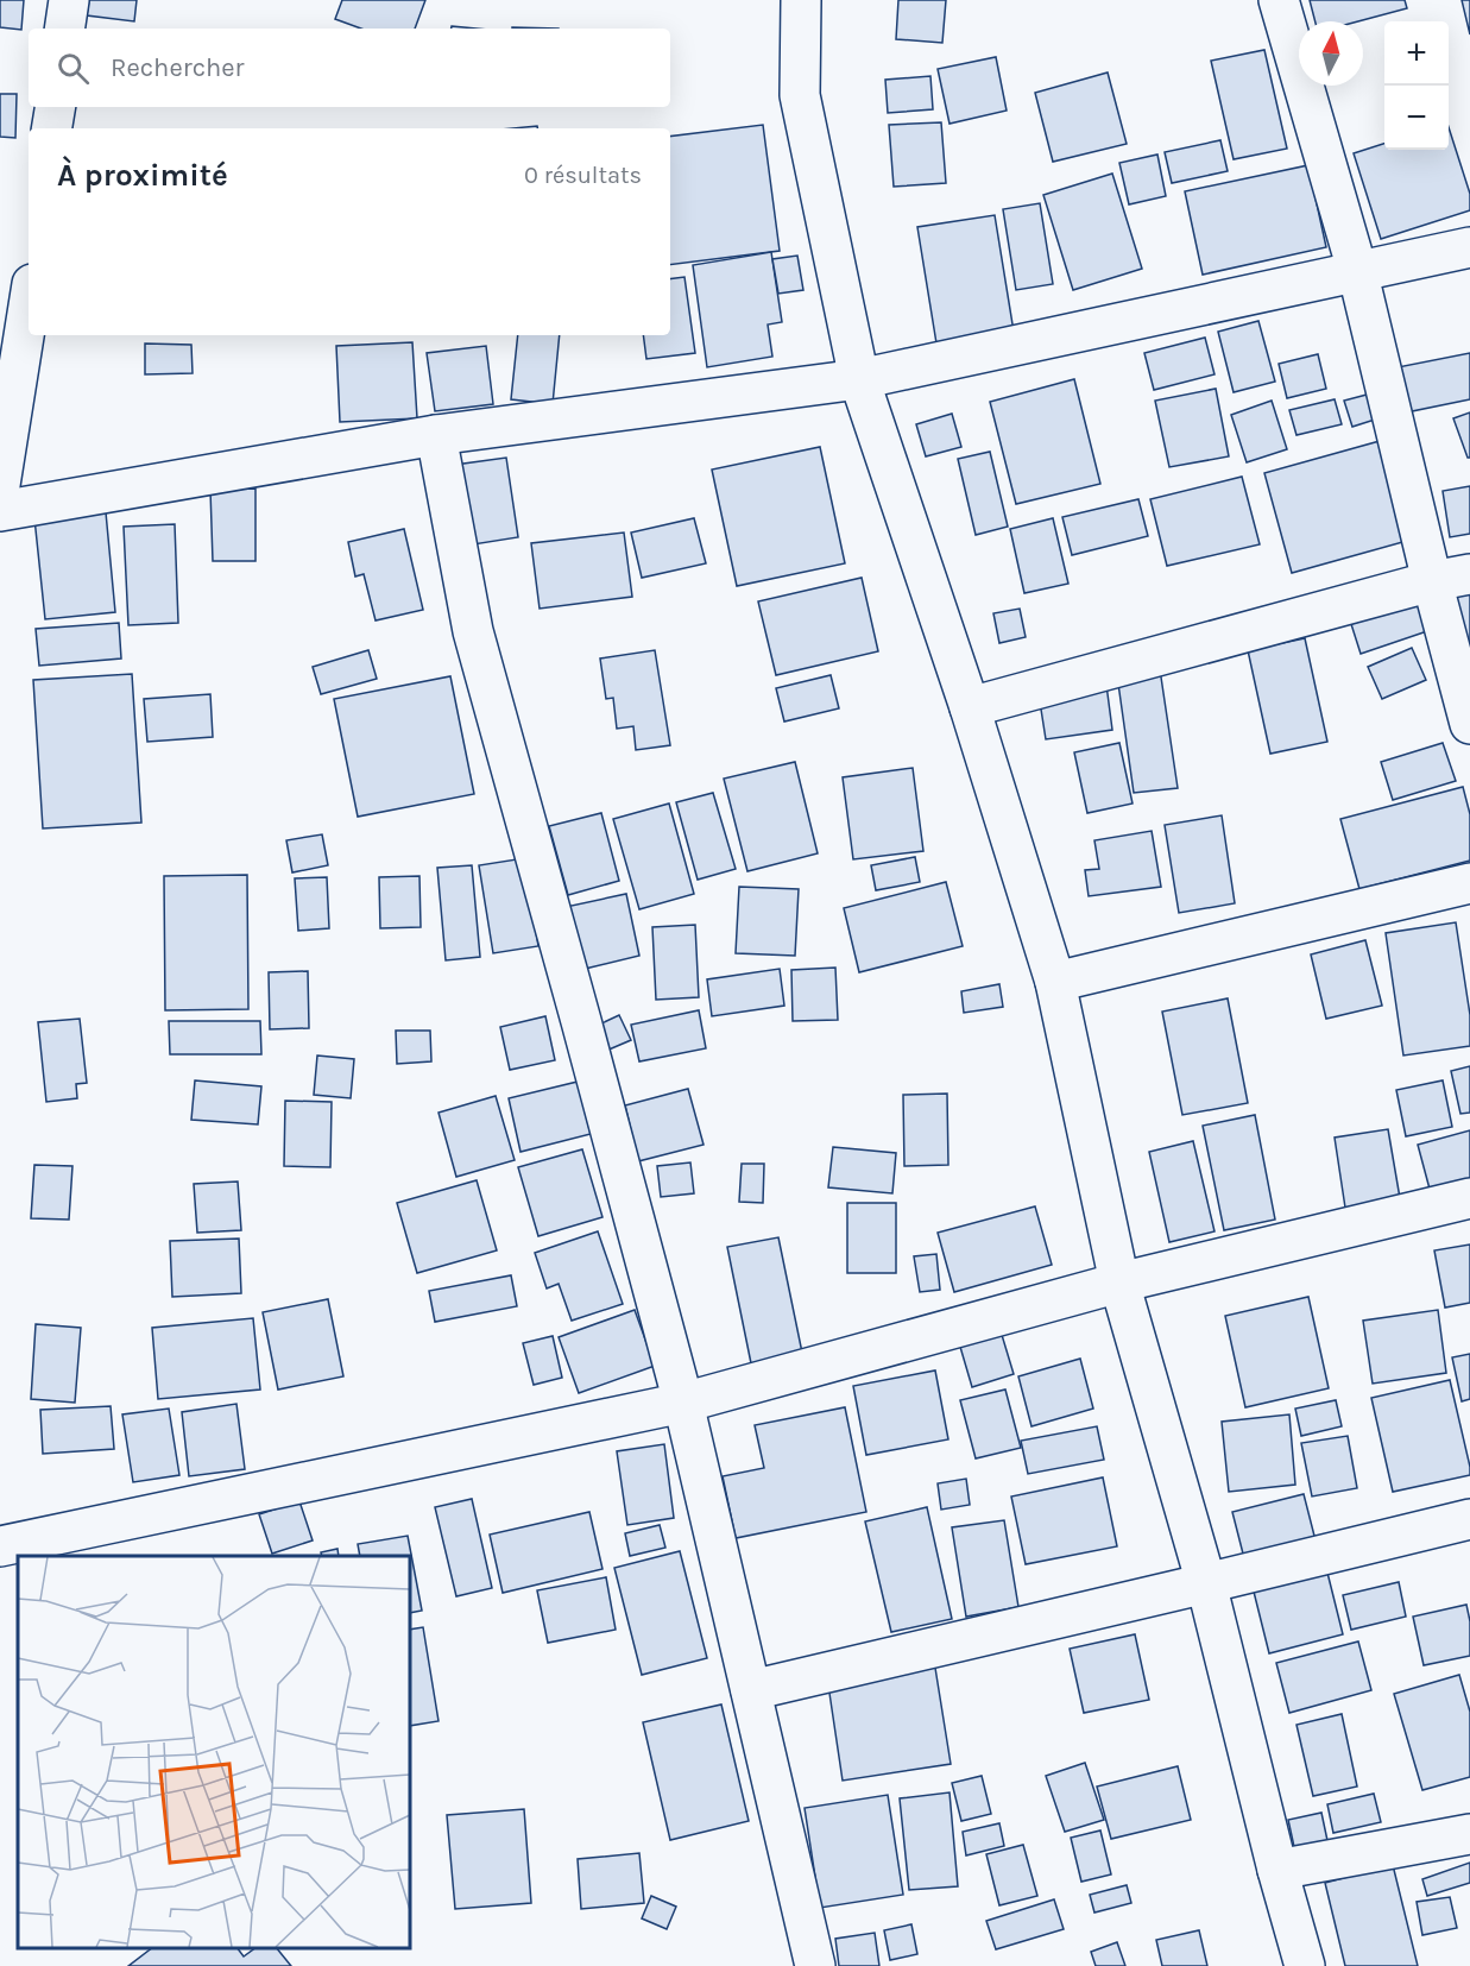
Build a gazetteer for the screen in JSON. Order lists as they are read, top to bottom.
{
  "north": "top",
  "page": {
    "map_buttons": ["+", "−"],
    "search": "Rechercher",
    "heading": ["À proximité", "0 résultats"]
  }
}
